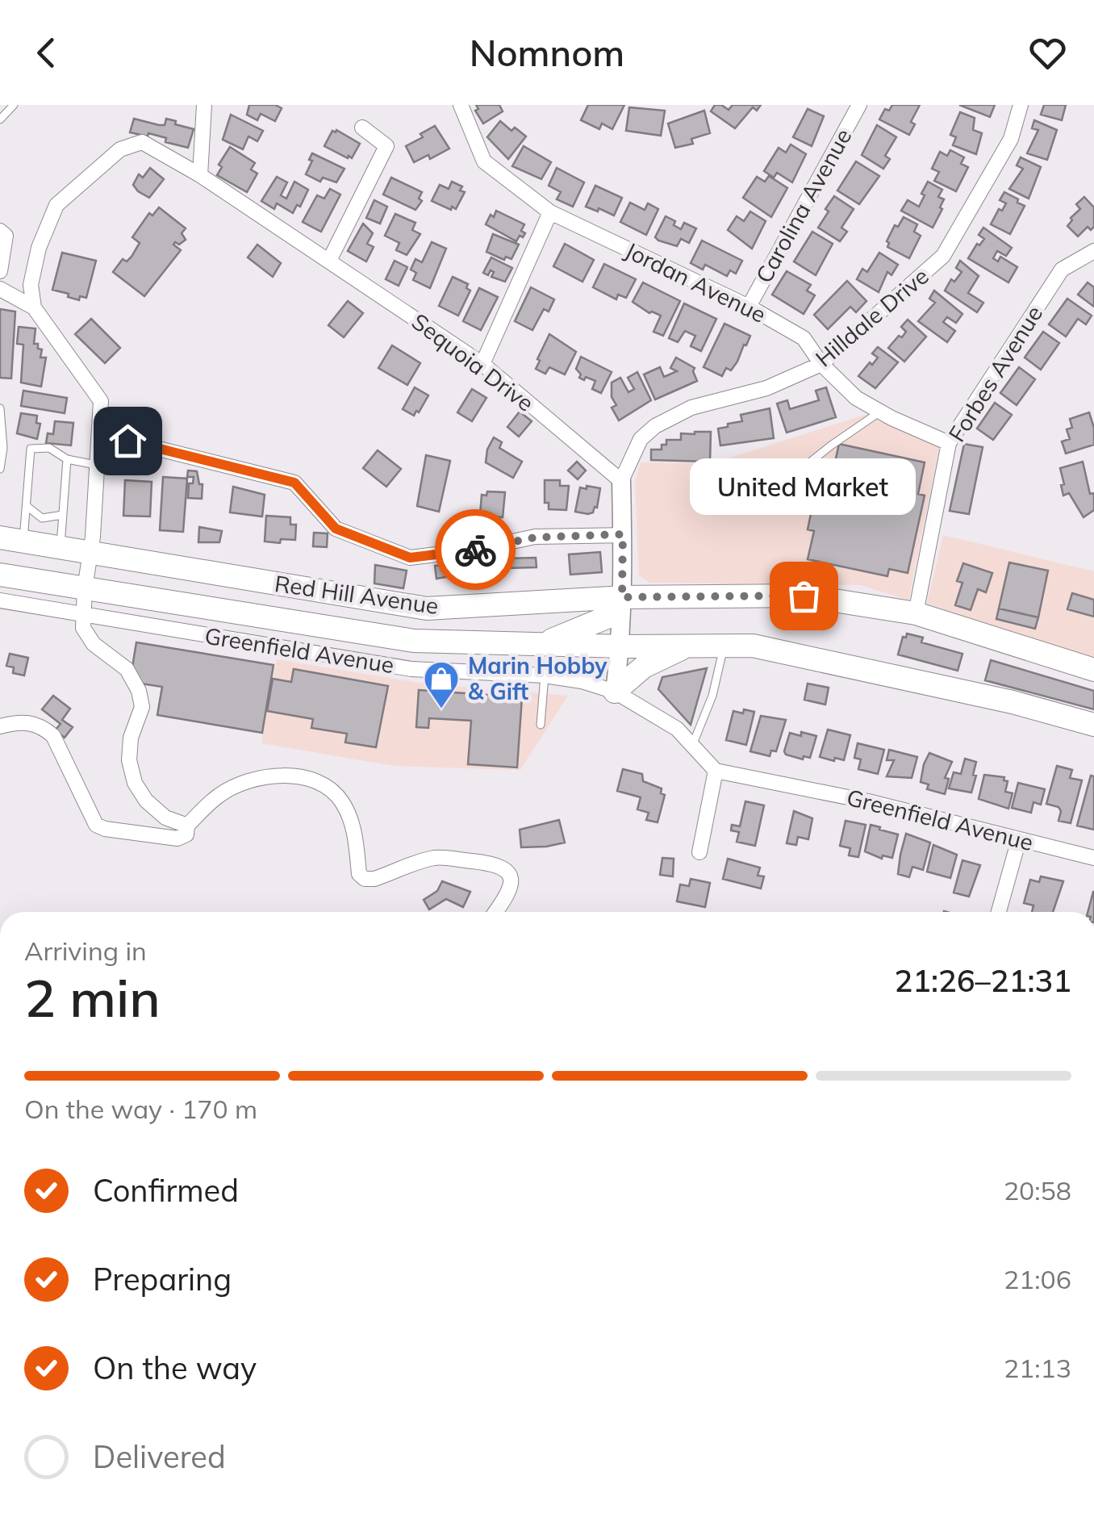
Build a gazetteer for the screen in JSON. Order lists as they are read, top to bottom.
{
  "streets": {
    "main road": ["Red Hill Avenue"],
    "street": [
      "Carolina Avenue",
      "Jordan Avenue",
      "Hilldale Drive",
      "Sequoia Drive",
      "Forbes Avenue",
      "Greenfield Avenue"
    ]
  },
  "crossings": [
    ["Carolina Avenue", "Jordan Avenue"],
    ["Jordan Avenue", "Hilldale Drive"],
    ["Jordan Avenue", "Forbes Avenue"],
    ["Hilldale Drive", "Sequoia Drive"],
    ["Forbes Avenue", "Red Hill Avenue"]
  ],
  "places": {
    "other": ["United Market"],
    "shop": ["Marin Hobby & Gift"]
  },
  "page": {
    "header": "Nomnom",
    "bubble": "United Market",
    "heading": ["2 min", "Arriving in", "21:26–21:31"],
    "bar": "On the way · 170 m",
    "list": [
      ["Confirmed", "20:58"],
      ["Preparing", "21:06"],
      ["On the way", "21:13"],
      "Delivered"
    ]
  }
}
